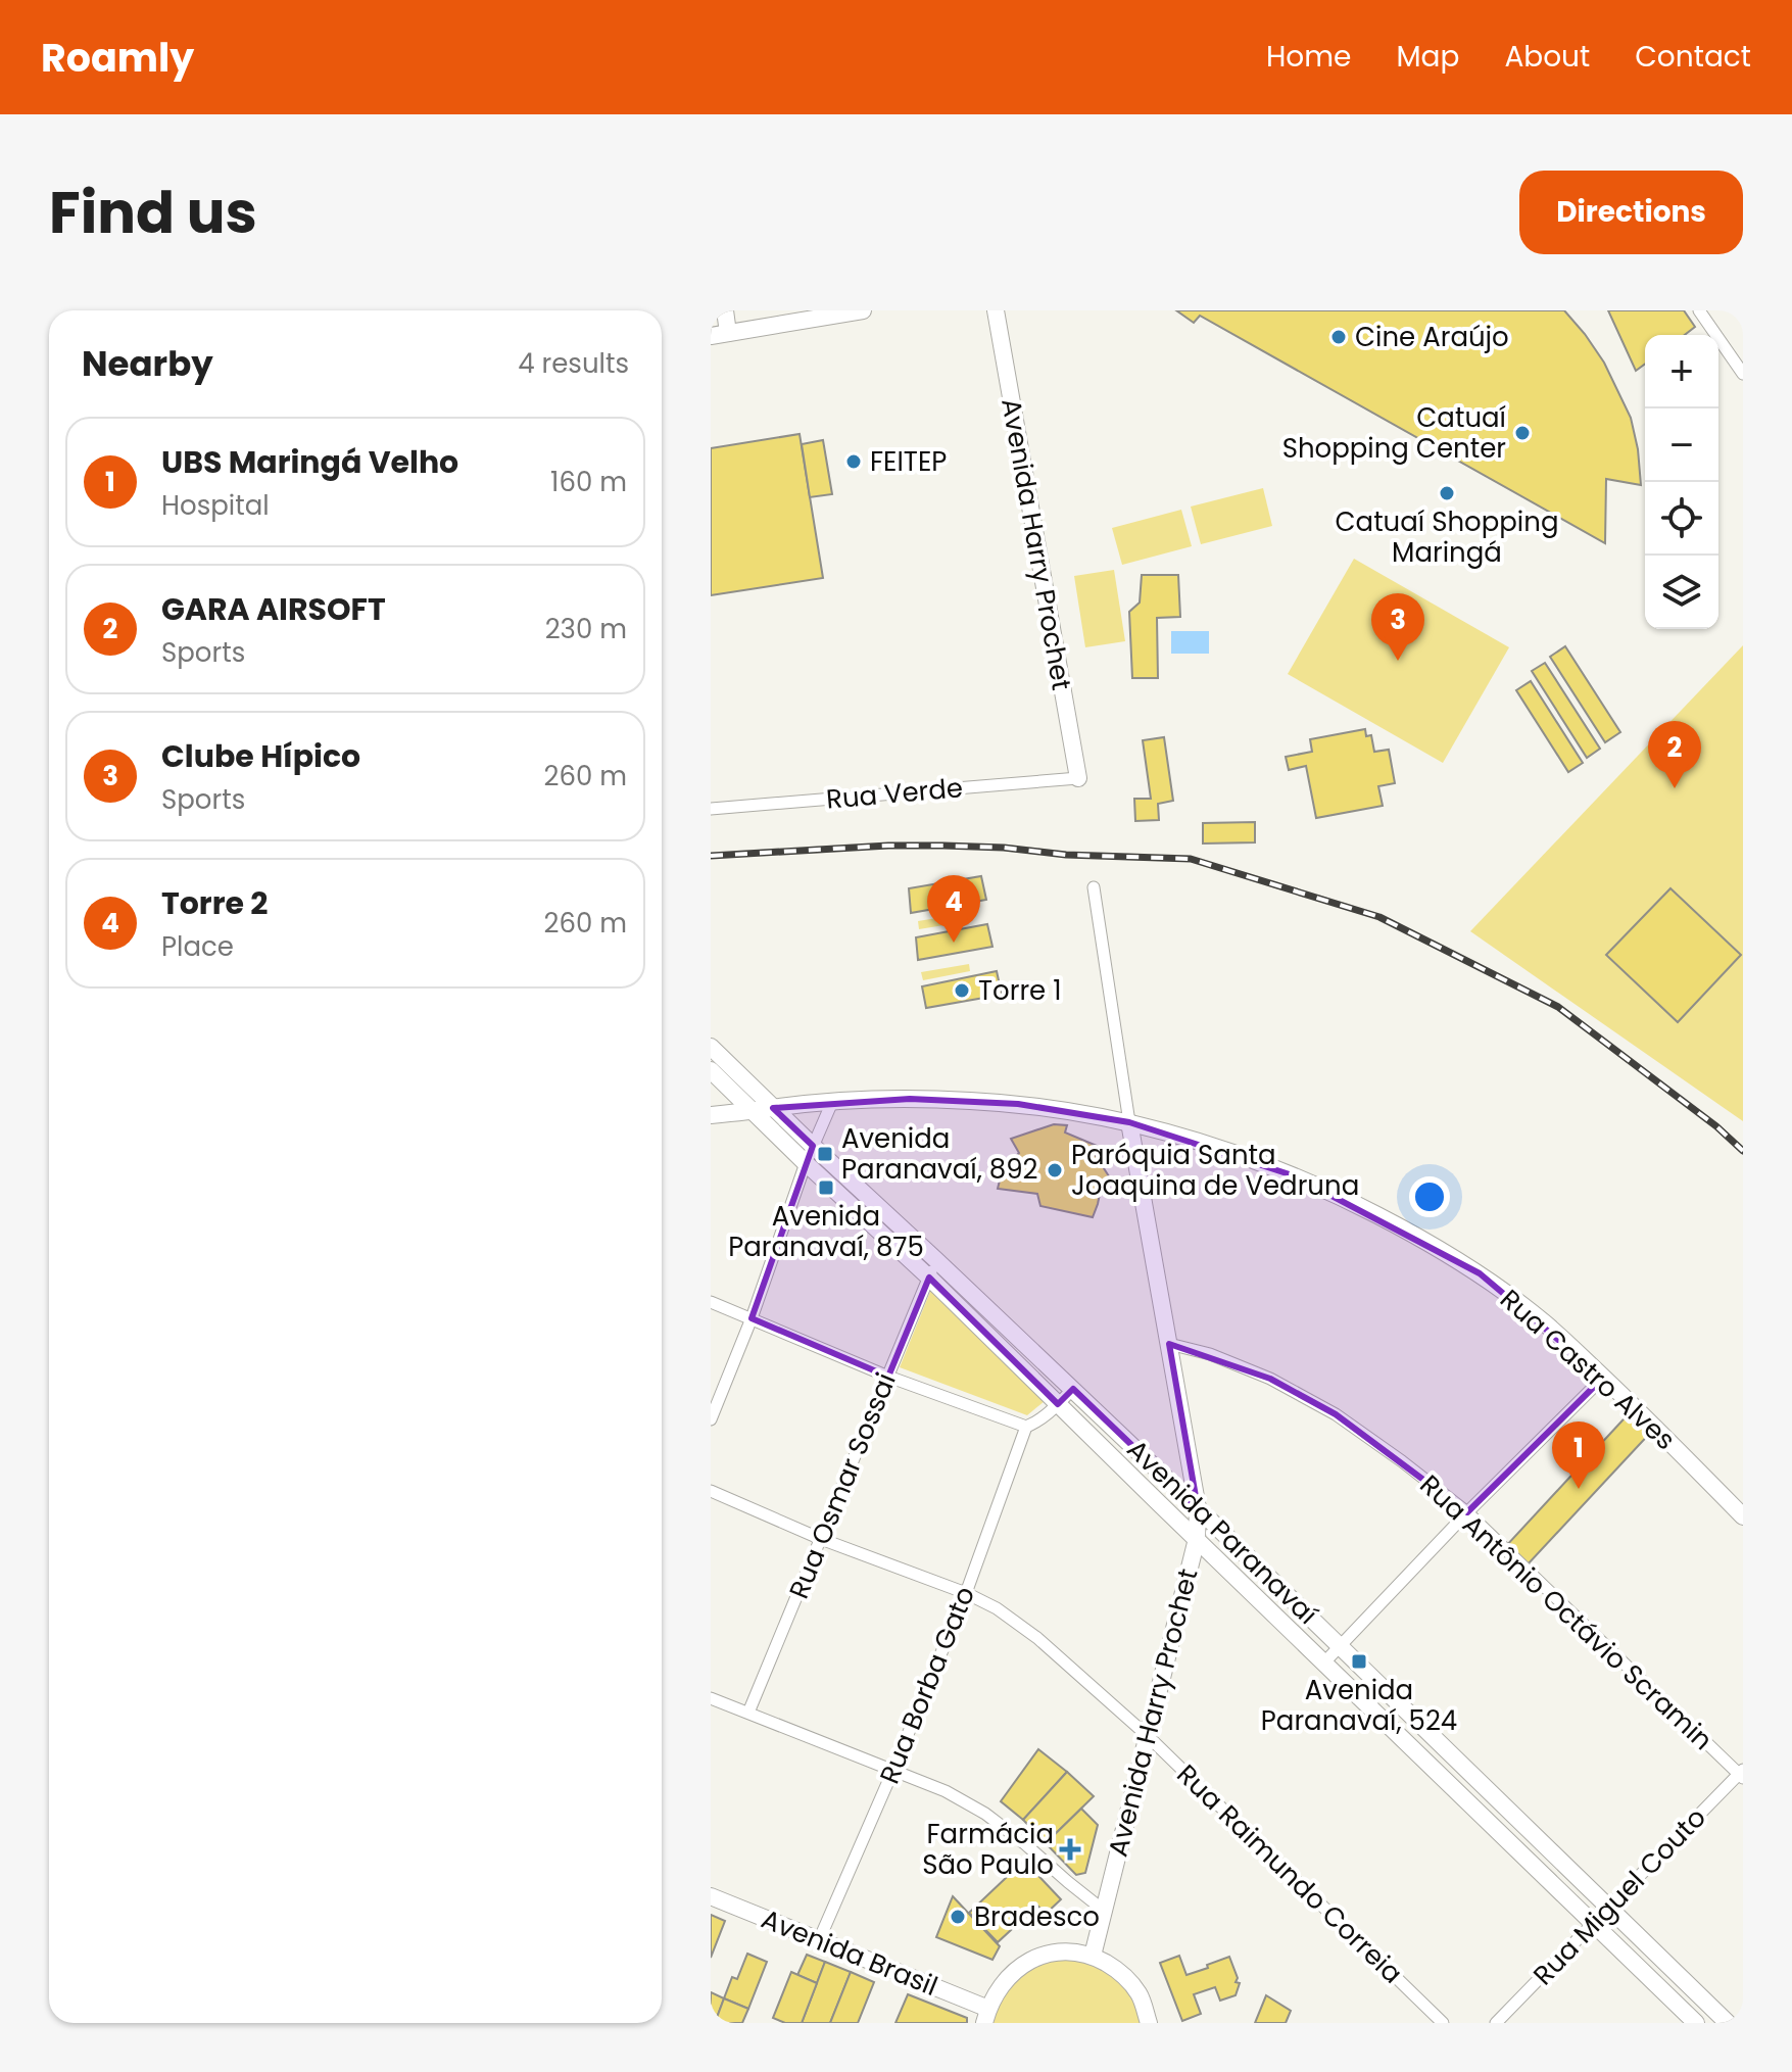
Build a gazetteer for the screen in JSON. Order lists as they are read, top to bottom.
{
  "streets": {
    "main road": [
      "Avenida Harry Prochet",
      "Rua Castro Alves",
      "Avenida Paranavaí",
      "Avenida Brasil"
    ],
    "street": [
      "Rua Verde",
      "Rua Osmar Sossai",
      "Rua Antônio Octávio Scramin",
      "Rua Borba Gato",
      "Rua Raimundo Correia",
      "Rua Miguel Couto"
    ]
  },
  "crossings": [
    ["Avenida Harry Prochet", "Rua Verde"],
    ["Avenida Harry Prochet", "Rua Castro Alves"],
    ["Avenida Harry Prochet", "Avenida Paranavaí"],
    ["Avenida Harry Prochet", "Rua Antônio Octávio Scramin"],
    ["Avenida Harry Prochet", "Rua Raimundo Correia"],
    ["Rua Castro Alves", "Avenida Paranavaí"],
    ["Rua Osmar Sossai", "Avenida Paranavaí"],
    ["Rua Osmar Sossai", "Rua Raimundo Correia"],
    ["Avenida Paranavaí", "Rua Miguel Couto"],
    ["Rua Antônio Octávio Scramin", "Rua Miguel Couto"],
    ["Rua Borba Gato", "Rua Raimundo Correia"],
    ["Rua Borba Gato", "Avenida Brasil"]
  ],
  "places": {
    "other": [
      "Cine Araújo",
      "Catuaí Shopping Center",
      "FEITEP",
      "Catuaí Shopping Maringá",
      "Torre 1",
      "Paróquia Santa Joaquina de Vedruna",
      "Bradesco"
    ],
    "transit": ["Avenida Paranavaí, 892", "Avenida Paranavaí, 875", "Avenida Paranavaí, 524"],
    "health": ["Farmácia São Paulo"]
  },
  "page": {
    "header": "Roamly",
    "nav": [
      "Home",
      "Map",
      "About",
      "Contact"
    ],
    "title": "Find us",
    "buttons": "Directions",
    "heading": ["Nearby", "4 results"],
    "map_buttons": ["+", "−"],
    "list": [
      {
        "mark": "1",
        "name": "UBS Maringá Velho",
        "note": "Hospital",
        "value": "160 m"
      },
      {
        "mark": "2",
        "name": "GARA AIRSOFT",
        "note": "Sports",
        "value": "230 m"
      },
      {
        "mark": "3",
        "name": "Clube Hípico",
        "note": "Sports",
        "value": "260 m"
      },
      {
        "mark": "4",
        "name": "Torre 2",
        "note": "Place",
        "value": "260 m"
      }
    ],
    "pins": [
      "3",
      "2",
      "4",
      "1"
    ]
  }
}
